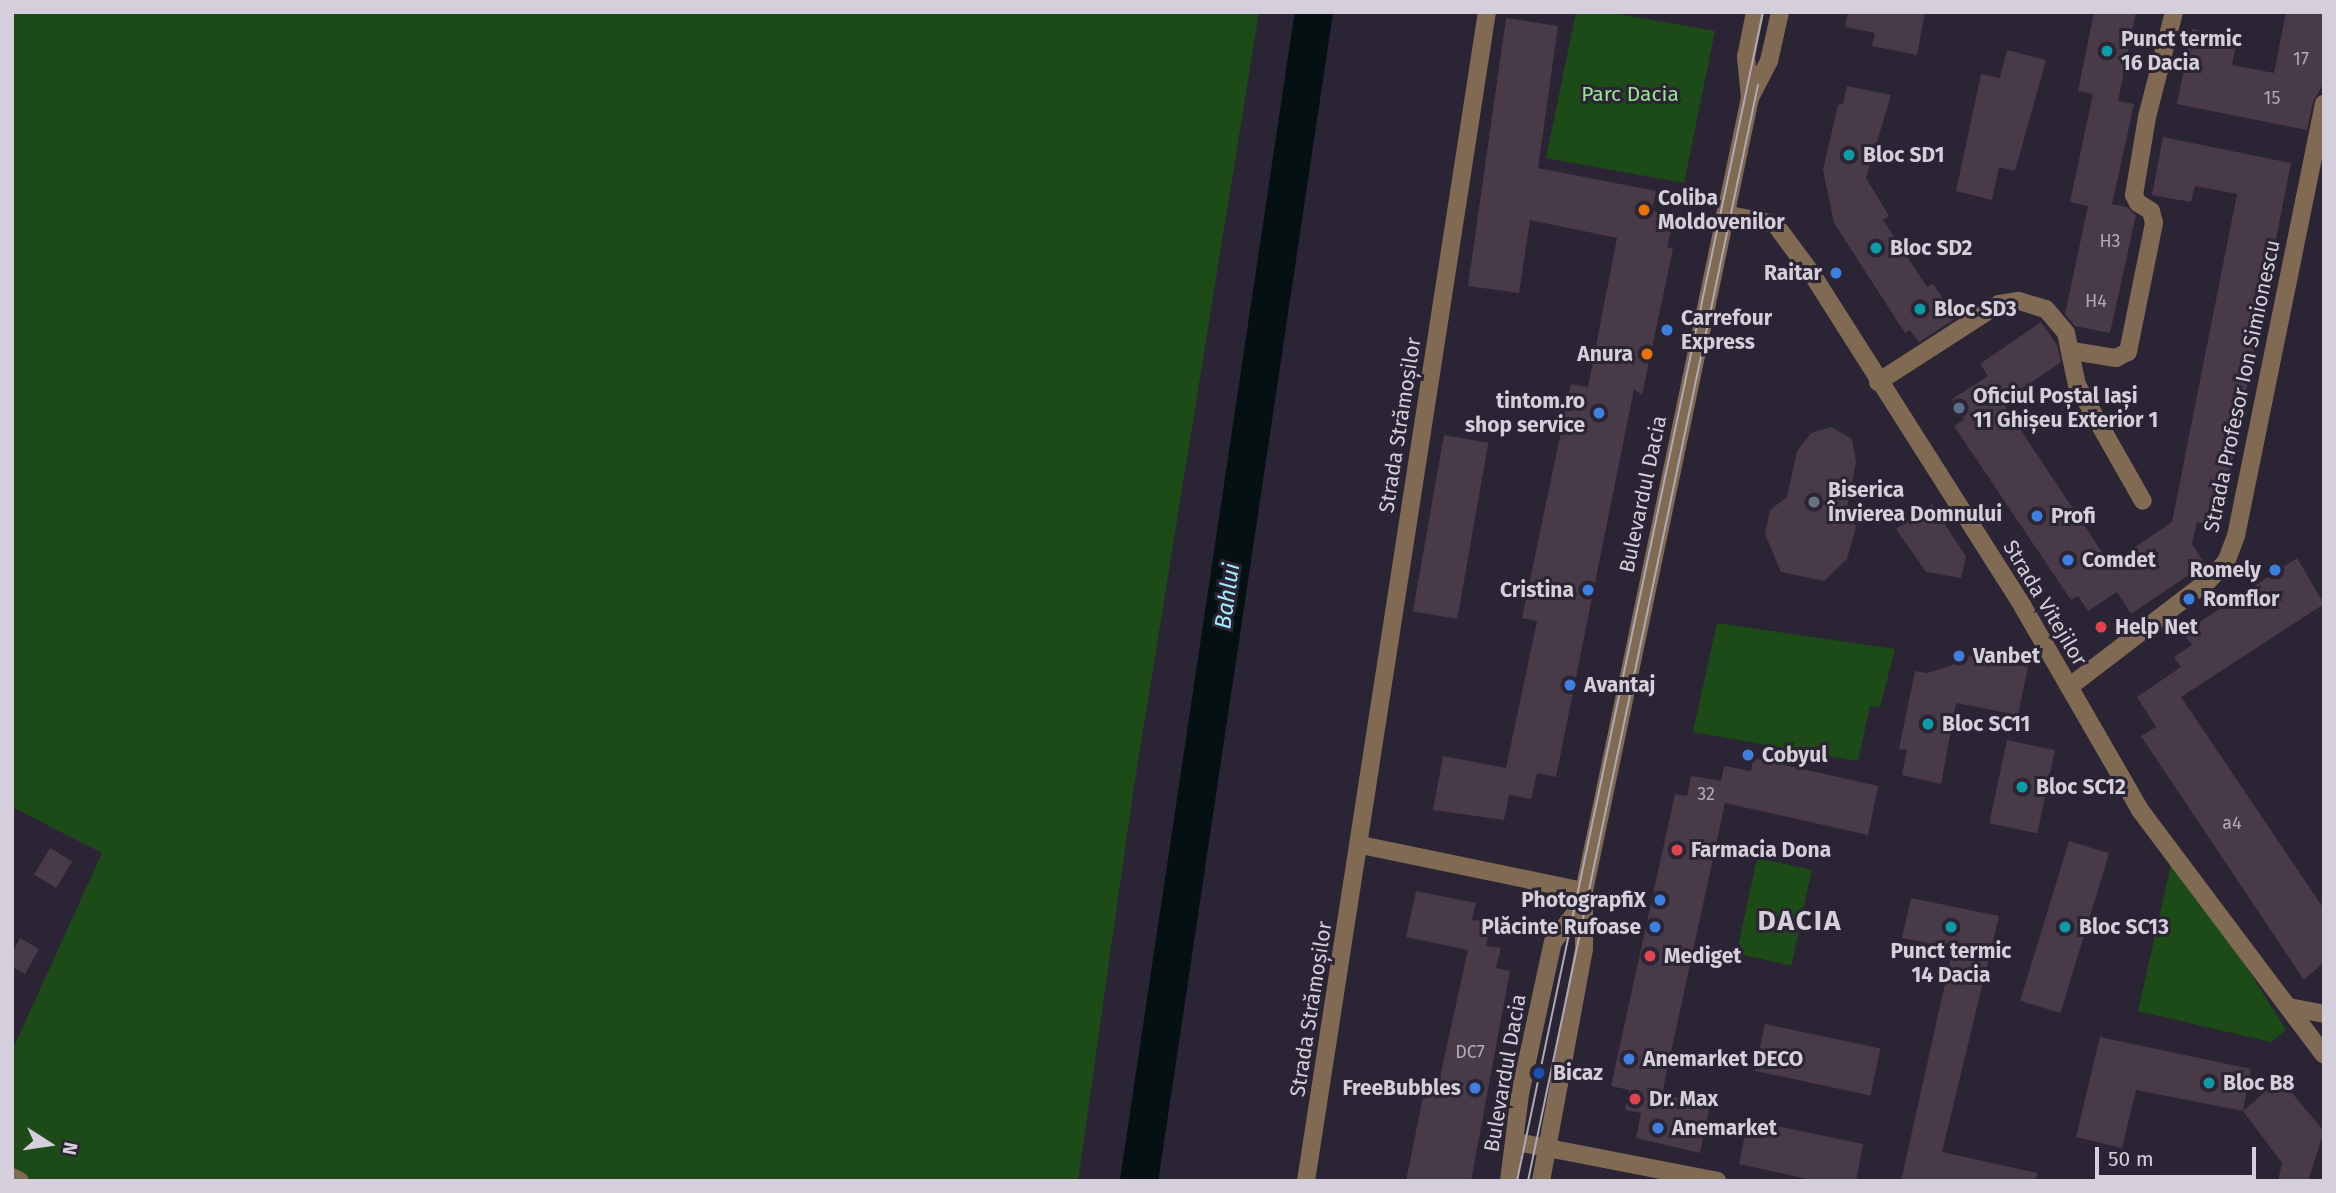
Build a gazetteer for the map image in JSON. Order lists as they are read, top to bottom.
{
  "streets": {
    "street": [
      "Strada Profesor Ion Simionescu",
      "Strada Strămoșilor",
      "Bulevardul Dacia",
      "Strada Vitejilor"
    ]
  },
  "crossings": [
    ["Strada Profesor Ion Simionescu", "Strada Vitejilor"],
    ["Bulevardul Dacia", "Strada Vitejilor"]
  ],
  "districts": ["DACIA"],
  "water": ["Bahlui"],
  "parks": ["Parc Dacia"],
  "places": [
    "Punct termic 16 Dacia",
    "Bloc SD1",
    "Coliba Moldovenilor",
    "Bloc SD2",
    "Raitar",
    "Bloc SD3",
    "Carrefour Express",
    "Anura",
    "Oficiul Poștal Iași 11 Ghișeu Exterior 1",
    "tintom.ro shop service",
    "Biserica Învierea Domnului",
    "Profi",
    "Comdet",
    "Romely",
    "Cristina",
    "Romflor",
    "Help Net",
    "Vanbet",
    "Avantaj",
    "Bloc SC11",
    "Cobyul",
    "Bloc SC12",
    "Farmacia Dona",
    "PhotograpfiX",
    "Plăcinte Rufoase",
    "Punct termic 14 Dacia",
    "Bloc SC13",
    "Mediget",
    "Anemarket DECO",
    "Bicaz",
    "Bloc B8",
    "FreeBubbles",
    "Dr. Max",
    "Anemarket"
  ],
  "house_numbers": [
    "17",
    "15",
    "H3",
    "H4",
    "32",
    "a4",
    "DC7"
  ],
  "scale_bar": "50 m",
  "north": "right"
}
